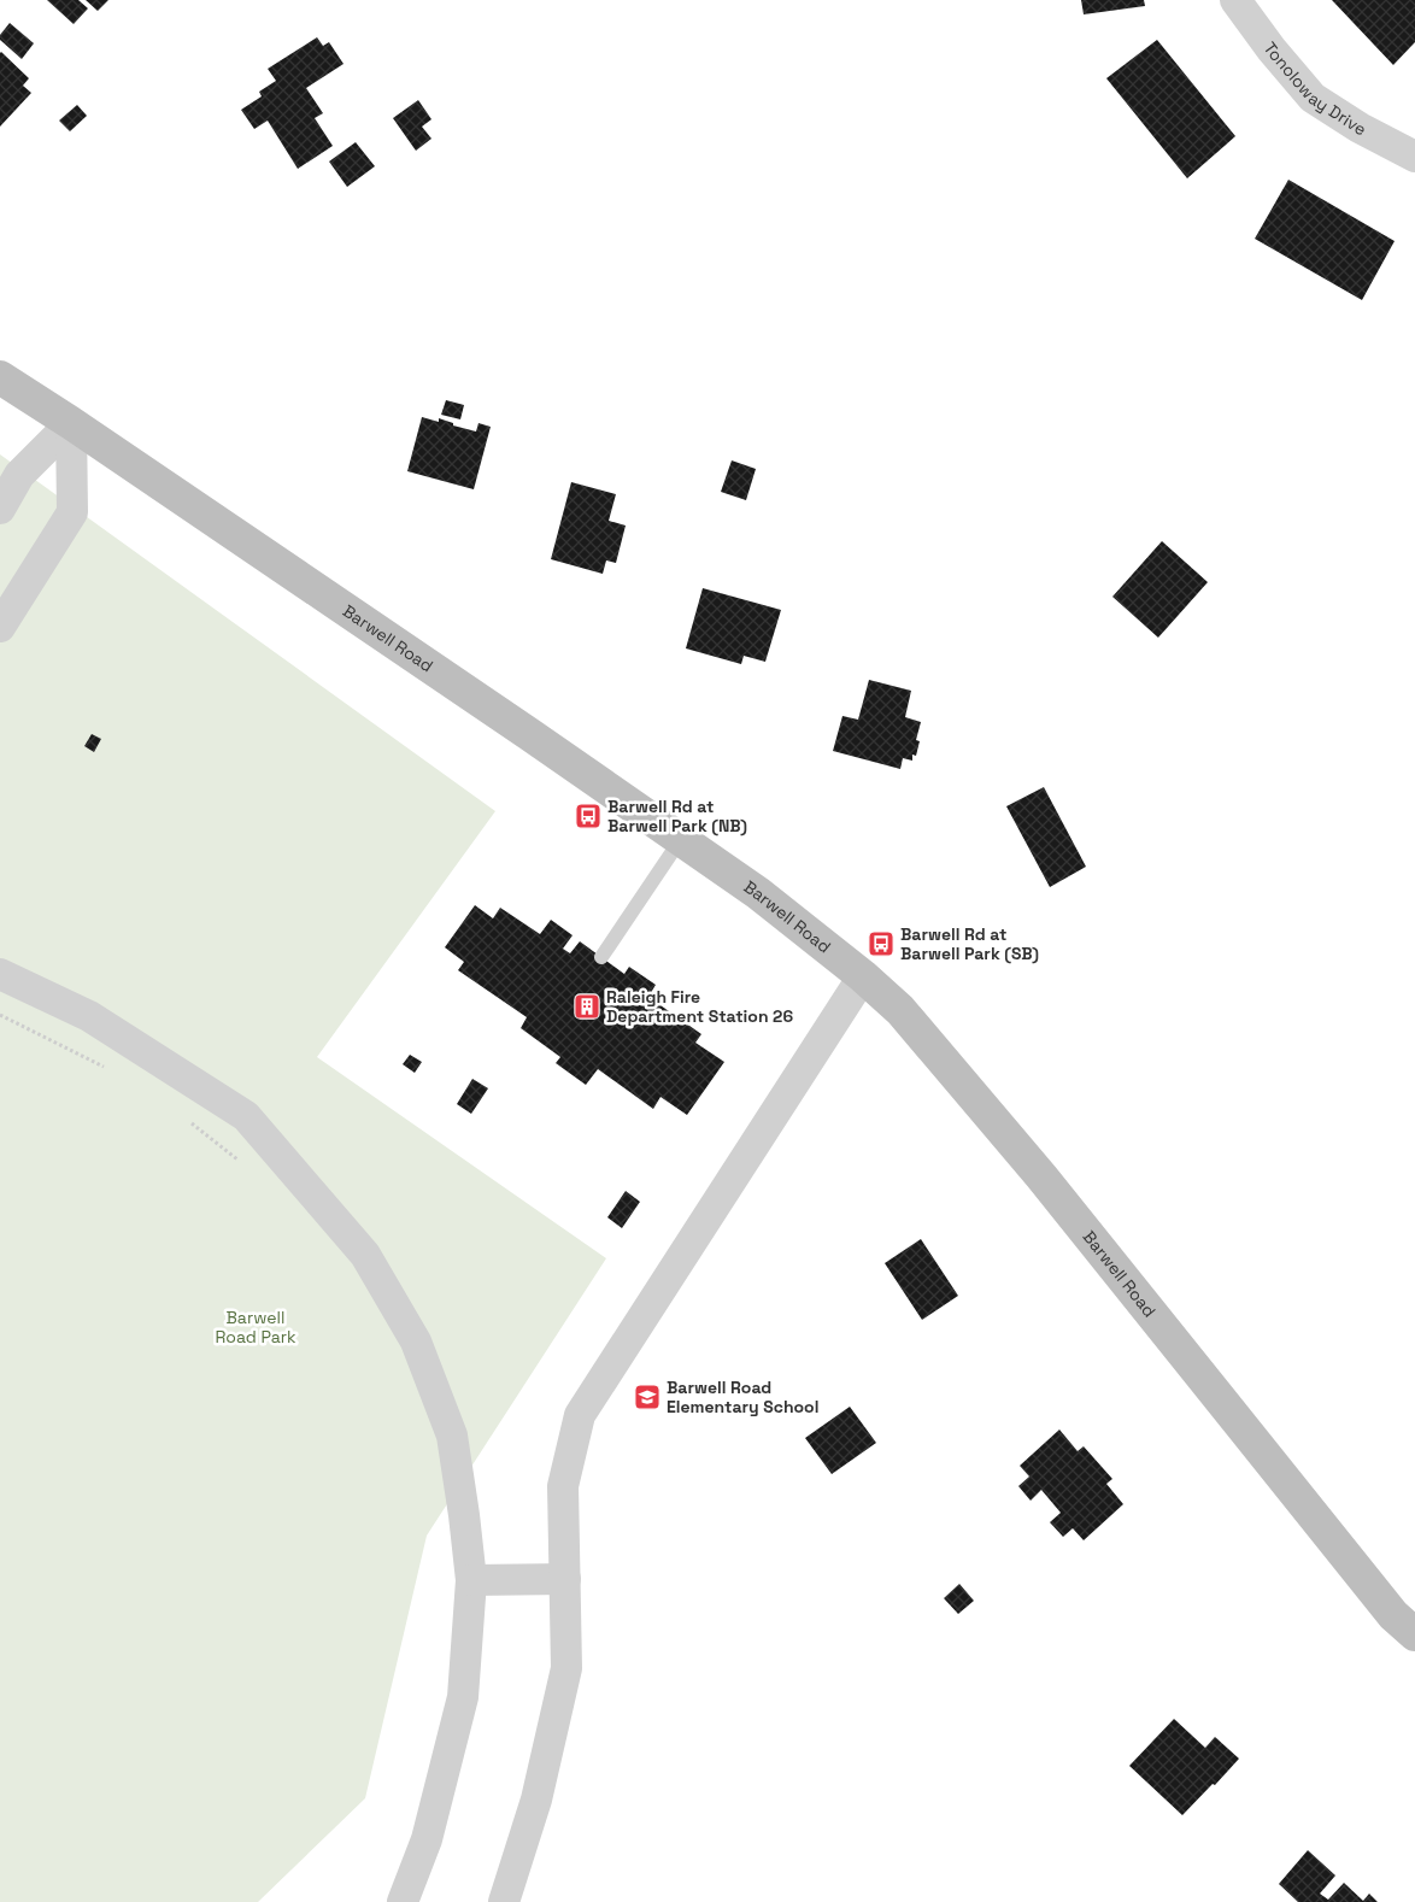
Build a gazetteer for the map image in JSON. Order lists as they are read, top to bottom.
{
  "streets": {
    "street": ["Tonoloway Drive", "Barwell Road"]
  },
  "parks": ["Barwell Road Park"],
  "places": {
    "bus stop": ["Barwell Rd at Barwell Park (NB)", "Barwell Rd at Barwell Park (SB)"],
    "building": ["Raleigh Fire Department Station 26"],
    "school or university": ["Barwell Road Elementary School"]
  }
}
